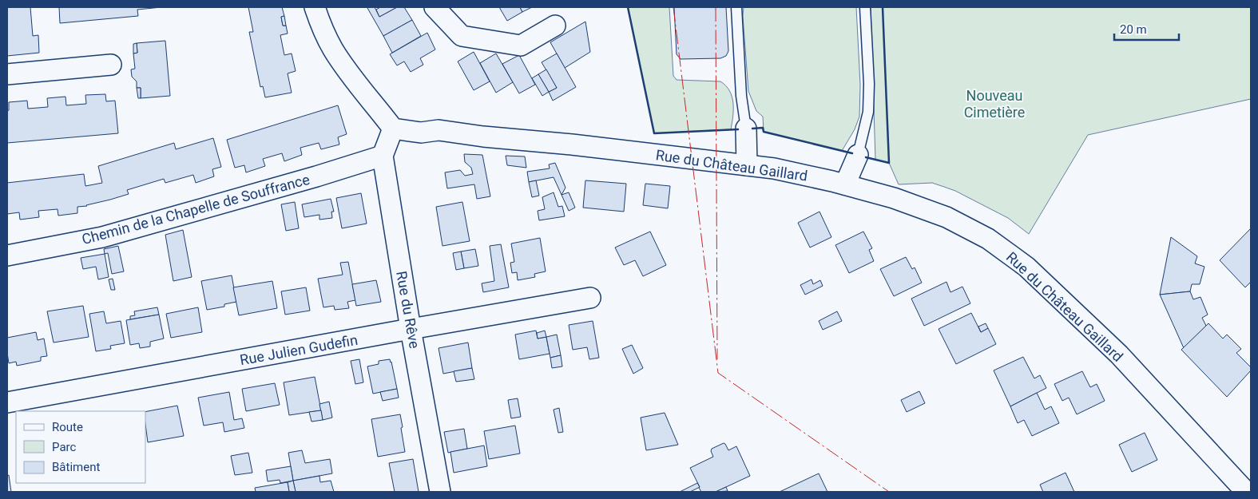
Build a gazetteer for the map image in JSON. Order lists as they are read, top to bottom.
{
  "streets": {
    "street": [
      "Rue du Château Gaillard",
      "Chemin de la Chapelle de Souffrance",
      "Rue du Rêve",
      "Rue Julien Gudefin"
    ]
  },
  "crossings": [
    ["Chemin de la Chapelle de Souffrance", "Rue du Rêve"],
    ["Rue du Rêve", "Rue Julien Gudefin"]
  ],
  "parks": ["Nouveau Cimetière"],
  "legend": ["Route", "Parc", "Bâtiment"],
  "scale_bar": "20 m"
}
